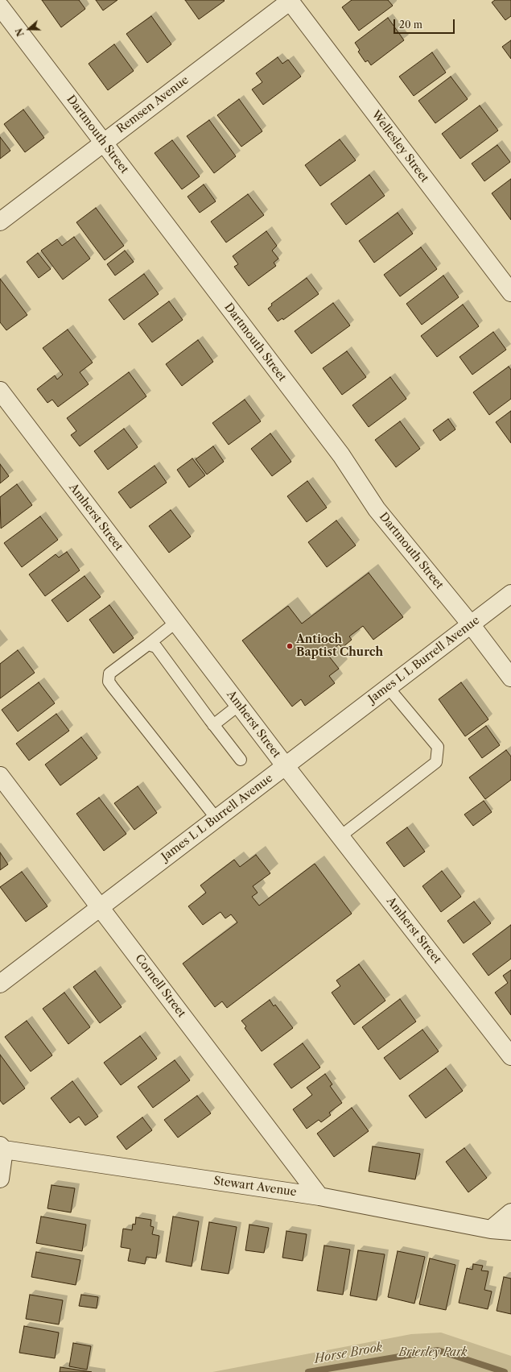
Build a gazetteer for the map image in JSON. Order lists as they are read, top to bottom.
{
  "streets": {
    "street": [
      "Remsen Avenue",
      "Dartmouth Street",
      "Wellesley Street",
      "Amherst Street",
      "James L L Burrell Avenue",
      "Cornell Street",
      "Stewart Avenue"
    ]
  },
  "crossings": [
    ["Remsen Avenue", "Dartmouth Street"],
    ["Remsen Avenue", "Wellesley Street"],
    ["Dartmouth Street", "James L L Burrell Avenue"],
    ["Amherst Street", "James L L Burrell Avenue"],
    ["James L L Burrell Avenue", "Cornell Street"],
    ["Cornell Street", "Stewart Avenue"]
  ],
  "water": ["Horse Brook"],
  "parks": ["Brierley Park"],
  "places": ["Antioch Baptist Church"],
  "scale_bar": "20 m",
  "north": "left"
}
